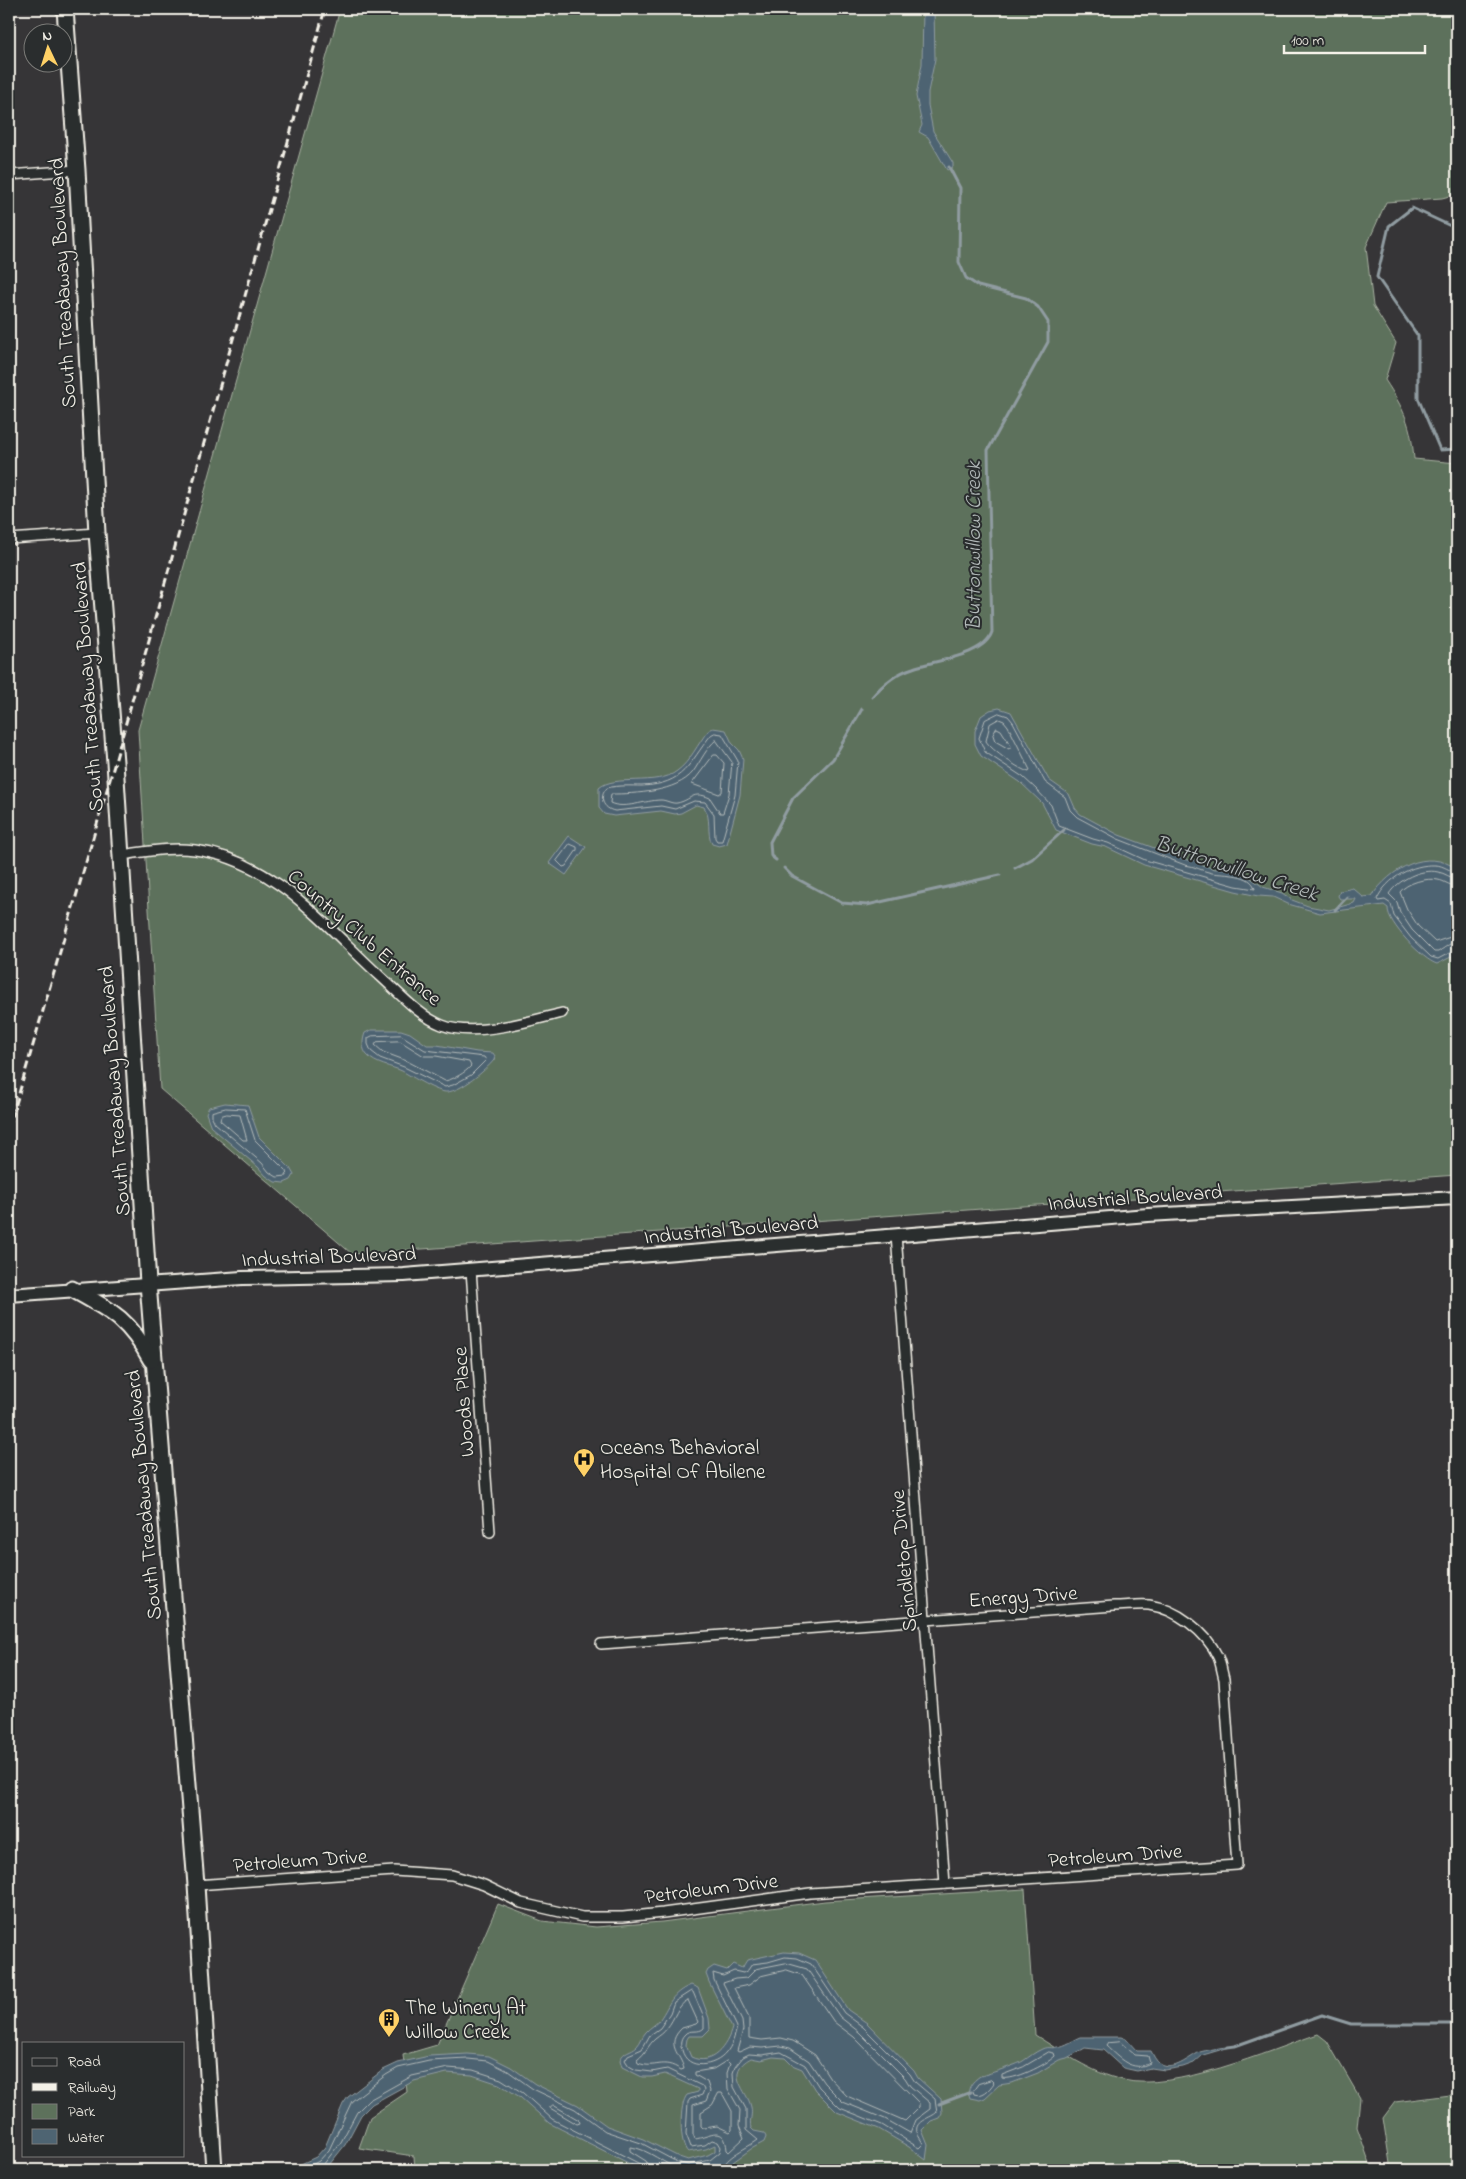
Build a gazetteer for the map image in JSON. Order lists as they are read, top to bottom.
{
  "streets": {
    "main road": ["South Treadaway Boulevard", "Industrial Boulevard"],
    "street": [
      "Country Club Entrance",
      "Woods Place",
      "Spindletop Drive",
      "Energy Drive",
      "Petroleum Drive"
    ]
  },
  "crossings": [
    ["South Treadaway Boulevard", "Country Club Entrance"],
    ["South Treadaway Boulevard", "Industrial Boulevard"],
    ["South Treadaway Boulevard", "Petroleum Drive"],
    ["Industrial Boulevard", "Woods Place"],
    ["Industrial Boulevard", "Spindletop Drive"],
    ["Spindletop Drive", "Energy Drive"],
    ["Spindletop Drive", "Petroleum Drive"],
    ["Energy Drive", "Petroleum Drive"]
  ],
  "water": ["Buttonwillow Creek"],
  "places": {
    "hospital": ["Oceans Behavioral Hospital Of Abilene"],
    "building": ["The Winery At Willow Creek"]
  },
  "legend": [
    "Road",
    "Railway",
    "Park",
    "Water"
  ],
  "scale_bar": "100 m",
  "north": "top"
}
